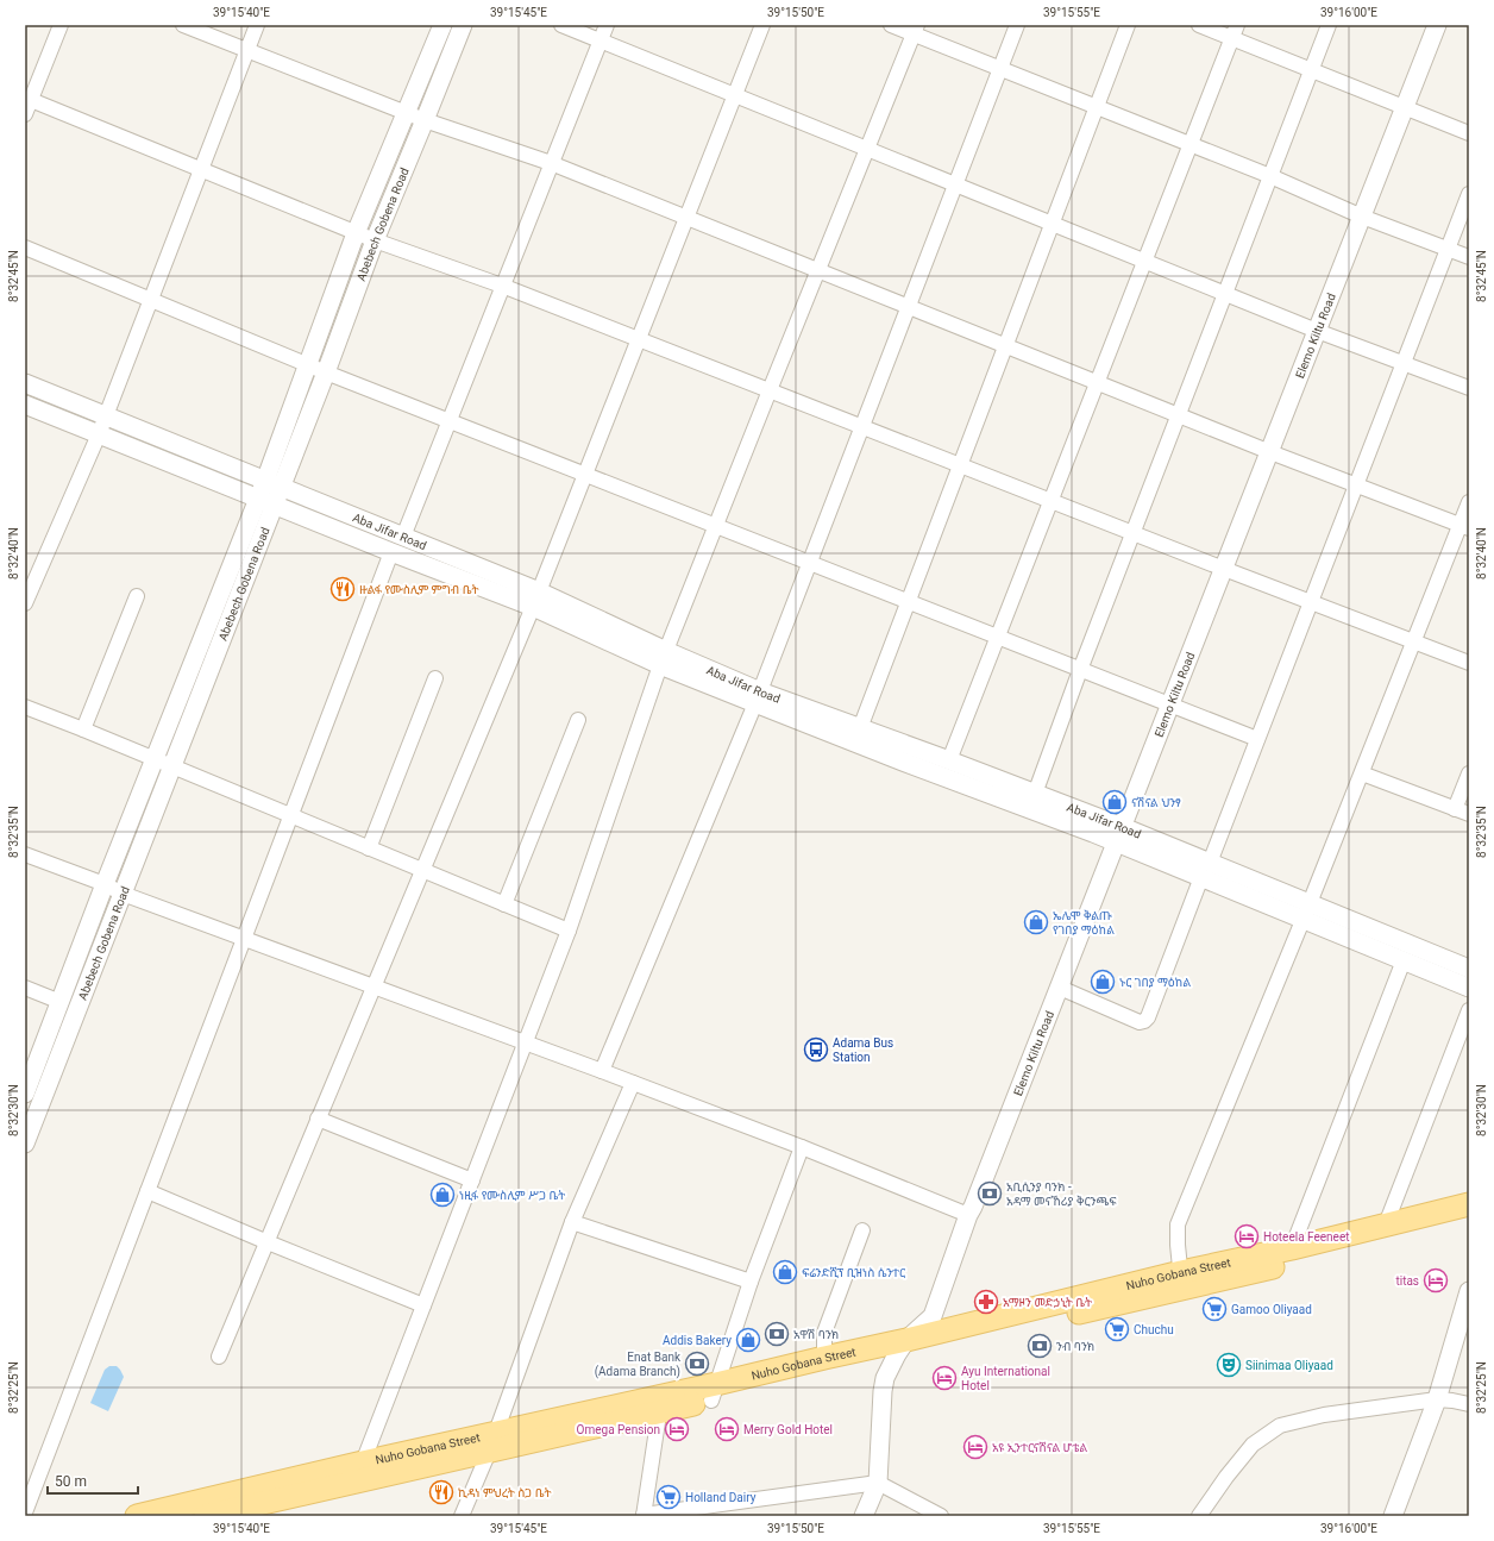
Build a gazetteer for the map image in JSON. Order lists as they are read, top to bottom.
{
  "streets": {
    "main road": ["Nuho Gobana Street"],
    "street": ["Abebech Gobena Road", "Elemo Kiltu Road", "Aba Jifar Road"]
  },
  "crossings": [
    ["Abebech Gobena Road", "Aba Jifar Road"],
    ["Elemo Kiltu Road", "Aba Jifar Road"],
    ["Elemo Kiltu Road", "Nuho Gobana Street"]
  ],
  "places": {
    "restaurant": ["ዙልፋ የሙስሊም ምግብ ቤት", "ኪዳነ ምህረት ስጋ ቤት"],
    "shop": [
      "ናሽናል ህንፃ",
      "ኤሌሞ ቅልጡ የገበያ ማዕከል",
      "ኑር ገበያ ማዕከል",
      "ነዚፋ የሙስሊም ሥጋ ቤት",
      "ፍሬንድሺፕ ቢዝነስ ሴንተር",
      "Addis Bakery"
    ],
    "bus stop": ["Adama Bus Station"],
    "bank": [
      "አቢሲንያ ባንክ - አዳማ መናኸሪያ ቅርንጫፍ",
      "አዋሽ ባንክ",
      "ንብ ባንክ",
      "Enat Bank (Adama Branch)"
    ],
    "hotel": [
      "Hoteela Feeneet",
      "titas",
      "Ayu International Hotel",
      "Omega Pension",
      "Merry Gold Hotel",
      "አዩ ኢንተርናሽናል ሆቴል"
    ],
    "pharmacy": ["አማዞን መድኃኒት ቤት"],
    "supermarket": ["Gamoo Oliyaad", "Chuchu", "Holland Dairy"],
    "theatre": ["Siinimaa Oliyaad"]
  },
  "scale_bar": "50 m",
  "coordinates": [
    "39°15'40\"E",
    "39°15'45\"E",
    "39°15'50\"E",
    "39°15'55\"E",
    "39°16'00\"E",
    "8°32'45\"N",
    "8°32'40\"N",
    "8°32'35\"N",
    "8°32'30\"N",
    "8°32'25\"N"
  ]
}
